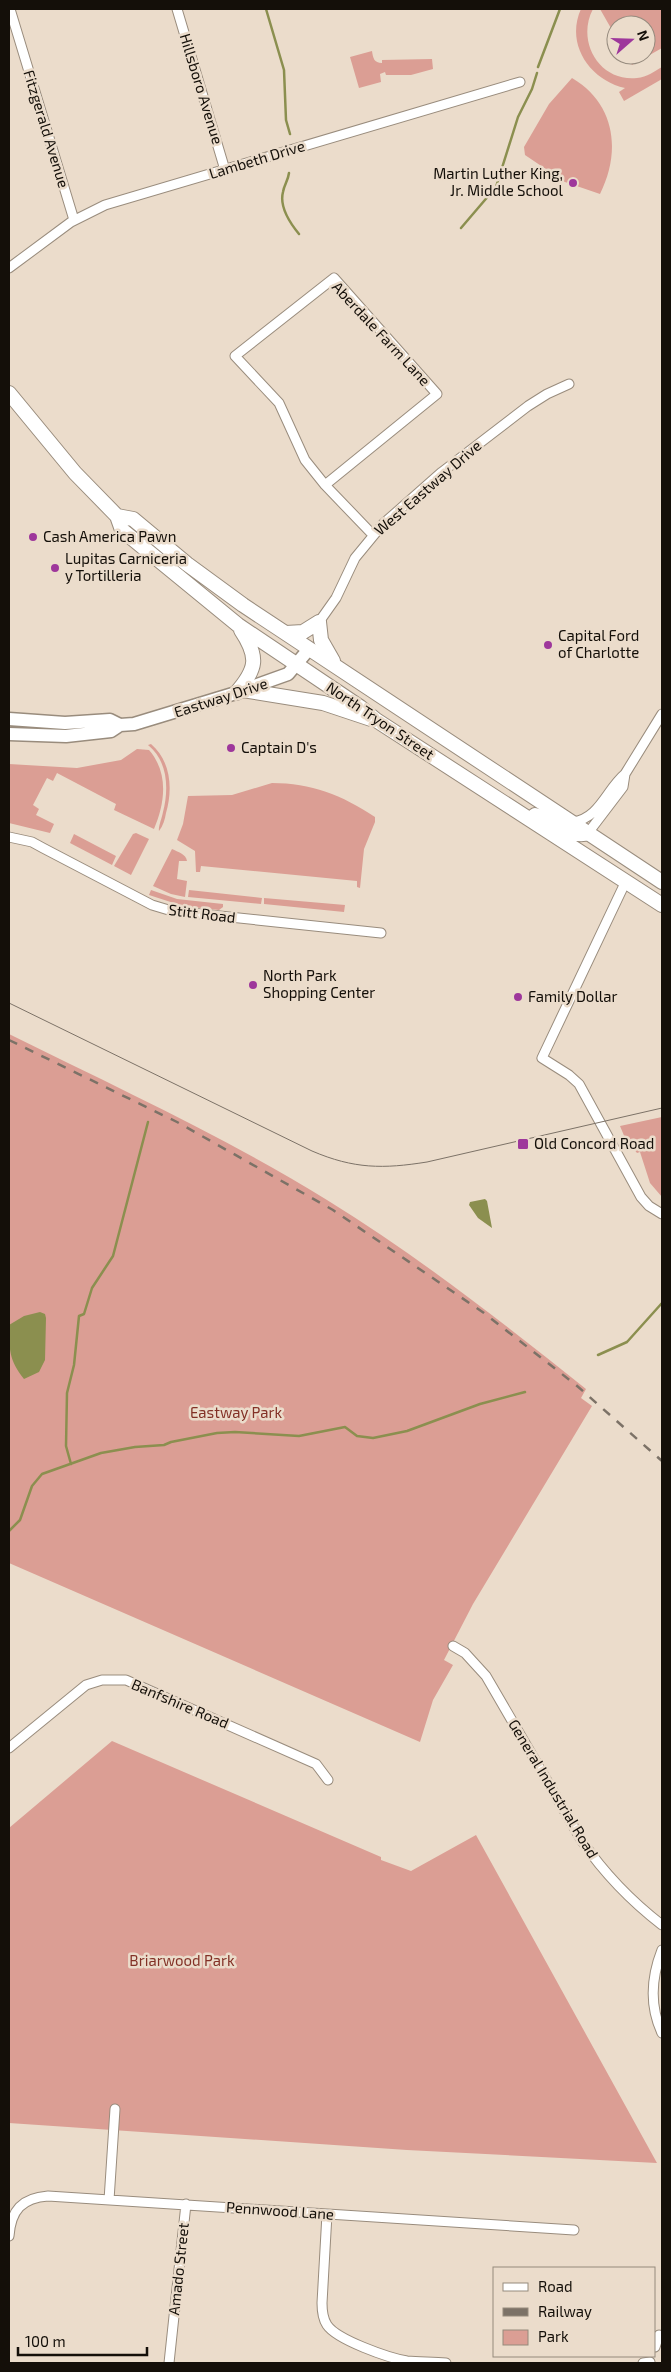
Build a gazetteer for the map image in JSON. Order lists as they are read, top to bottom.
{
  "streets": {
    "main road": ["Eastway Drive", "North Tryon Street"],
    "street": [
      "Hillsboro Avenue",
      "Fitzgerald Avenue",
      "Lambeth Drive",
      "Aberdale Farm Lane",
      "West Eastway Drive",
      "Stitt Road",
      "Banfshire Road",
      "General Industrial Road",
      "Pennwood Lane",
      "Amado Street"
    ]
  },
  "crossings": [
    ["Hillsboro Avenue", "Lambeth Drive"],
    ["Fitzgerald Avenue", "Lambeth Drive"],
    ["Eastway Drive", "North Tryon Street"],
    ["Pennwood Lane", "Amado Street"]
  ],
  "parks": ["Eastway Park", "Briarwood Park"],
  "places": {
    "other": [
      "Martin Luther King, Jr. Middle School",
      "Cash America Pawn",
      "Lupitas Carniceria y Tortilleria",
      "Capital Ford of Charlotte",
      "Captain D's",
      "North Park Shopping Center",
      "Family Dollar"
    ],
    "transit": ["Old Concord Road"]
  },
  "legend": ["Road", "Railway", "Park"],
  "scale_bar": "100 m",
  "north": "right"
}
